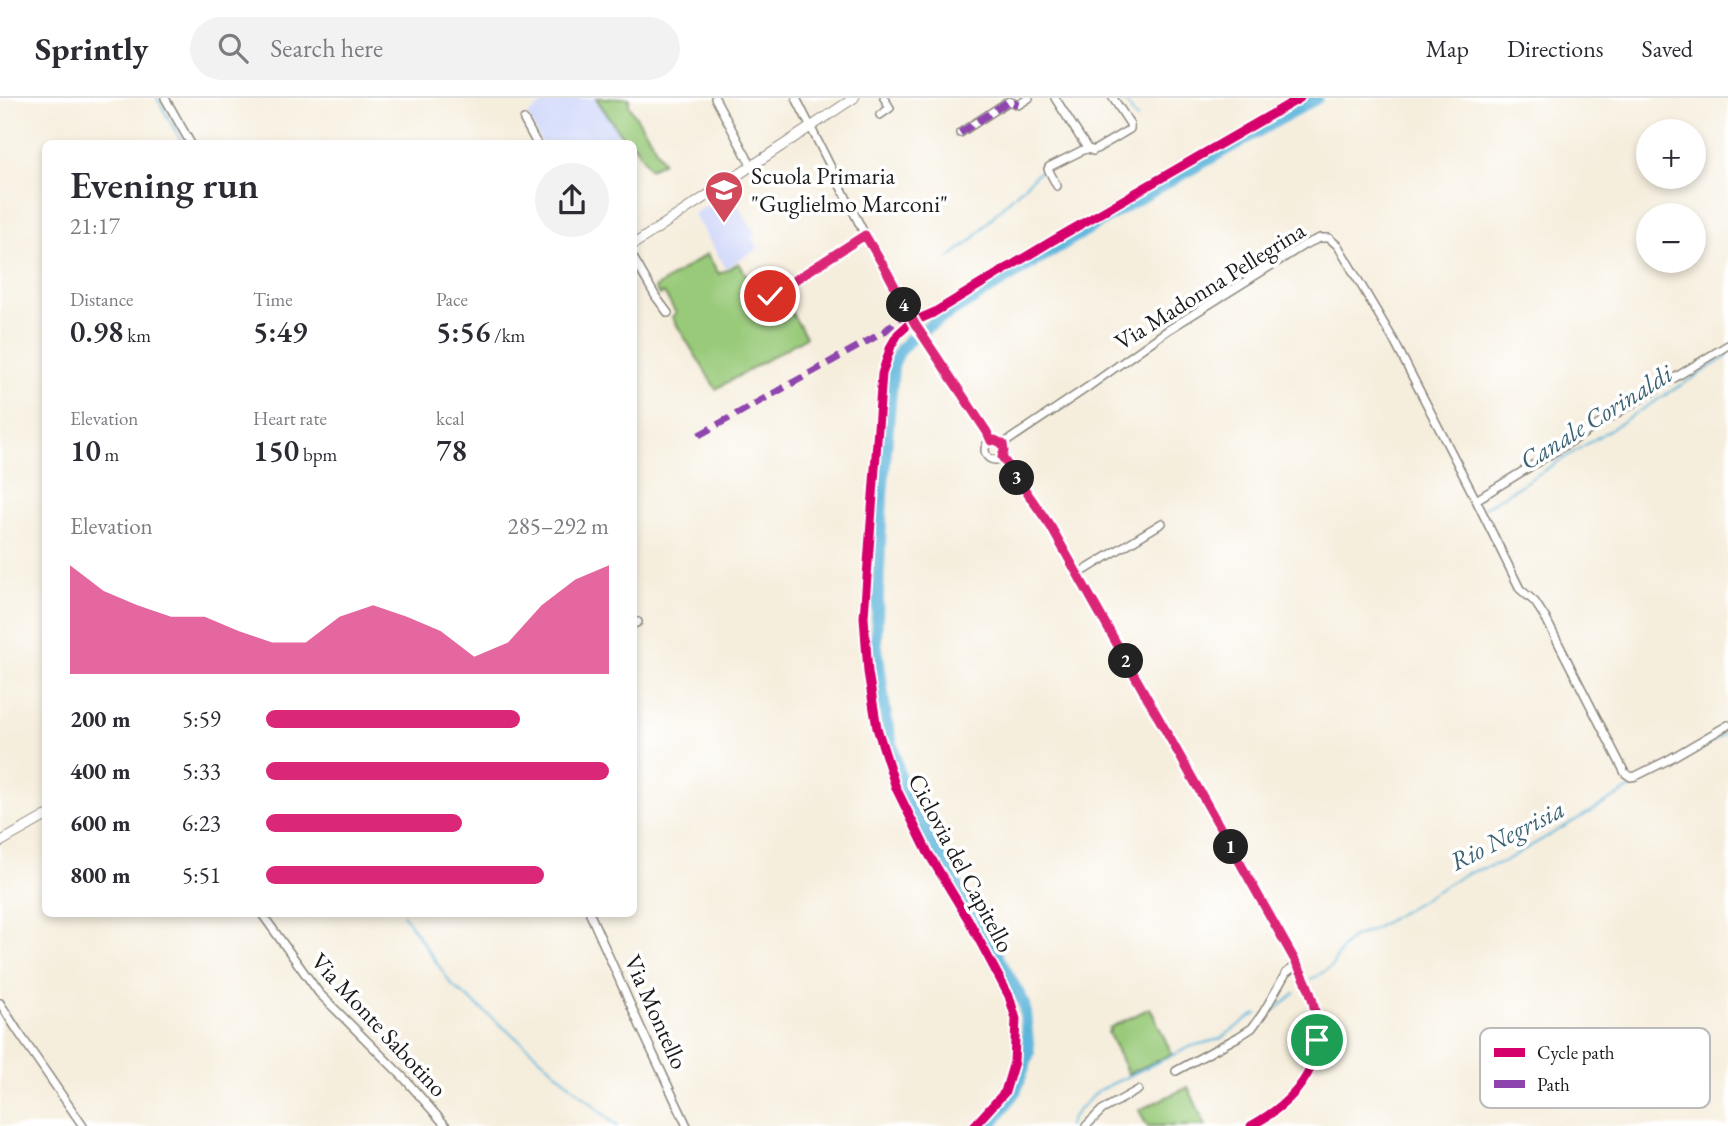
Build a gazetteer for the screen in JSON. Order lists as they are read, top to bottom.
{
  "streets": {
    "street": ["Via Madonna Pellegrina", "Via Montello", "Via Monte Sabotino"],
    "cycle path": ["Ciclovia del Capitello"]
  },
  "water": ["Canale Corinaldi", "Rio Negrisia"],
  "places": {
    "school or university": ["Scuola Primaria \"Guglielmo Marconi\""]
  },
  "legend": ["Cycle path", "Path"],
  "page": {
    "header": "Sprintly",
    "search": "Search here",
    "nav": ["Map", "Directions", "Saved"],
    "map_buttons": ["+", "−"],
    "heading": ["Evening run", "21:17"],
    "stats": [
      ["Distance", "0.98 km"],
      ["Time", "5:49"],
      ["Pace", "5:56 /km"],
      ["Elevation", "10 m"],
      ["Heart rate", "150 bpm"],
      ["kcal", "78"]
    ],
    "pins": [
      "4",
      "3",
      "2",
      "1"
    ],
    "chart": ["Elevation", "285–292 m"],
    "list": [
      {
        "name": "200 m",
        "note": "5:59"
      },
      {
        "name": "400 m",
        "note": "5:33"
      },
      {
        "name": "600 m",
        "note": "6:23"
      },
      {
        "name": "800 m",
        "note": "5:51"
      }
    ]
  }
}
